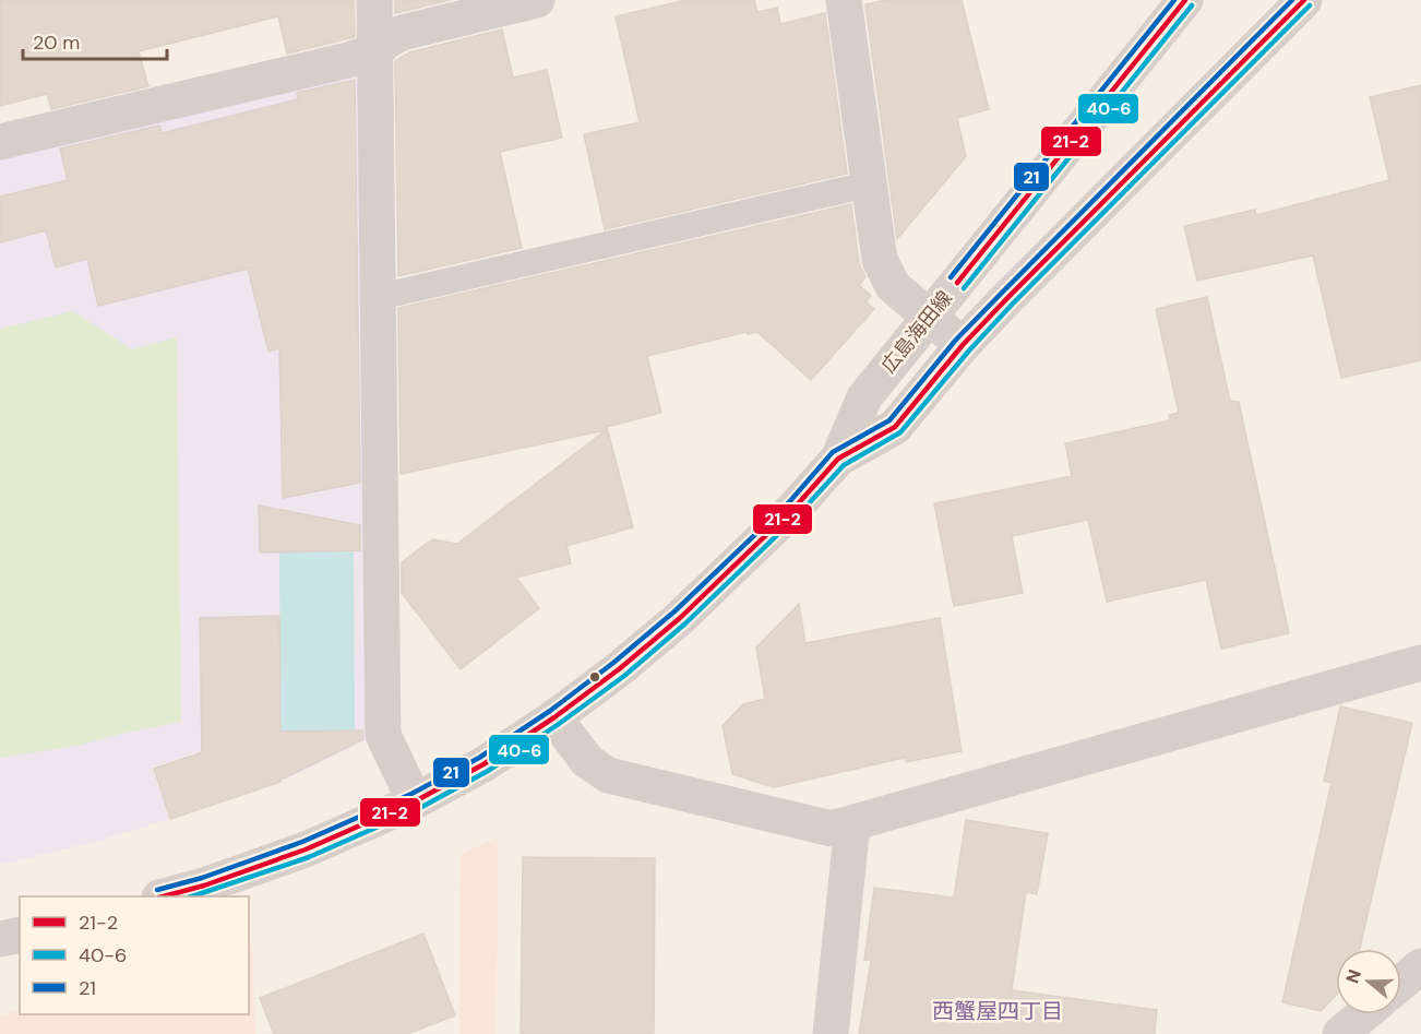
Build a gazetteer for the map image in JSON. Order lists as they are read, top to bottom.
{
  "streets": {
    "street": ["広島海田線"]
  },
  "districts": ["西蟹屋四丁目"],
  "lines": ["transit line 21-2", "transit line 21", "transit line 40-6"],
  "legend": ["21-2", "40-6", "21"],
  "scale_bar": "20 m",
  "north": "left"
}
